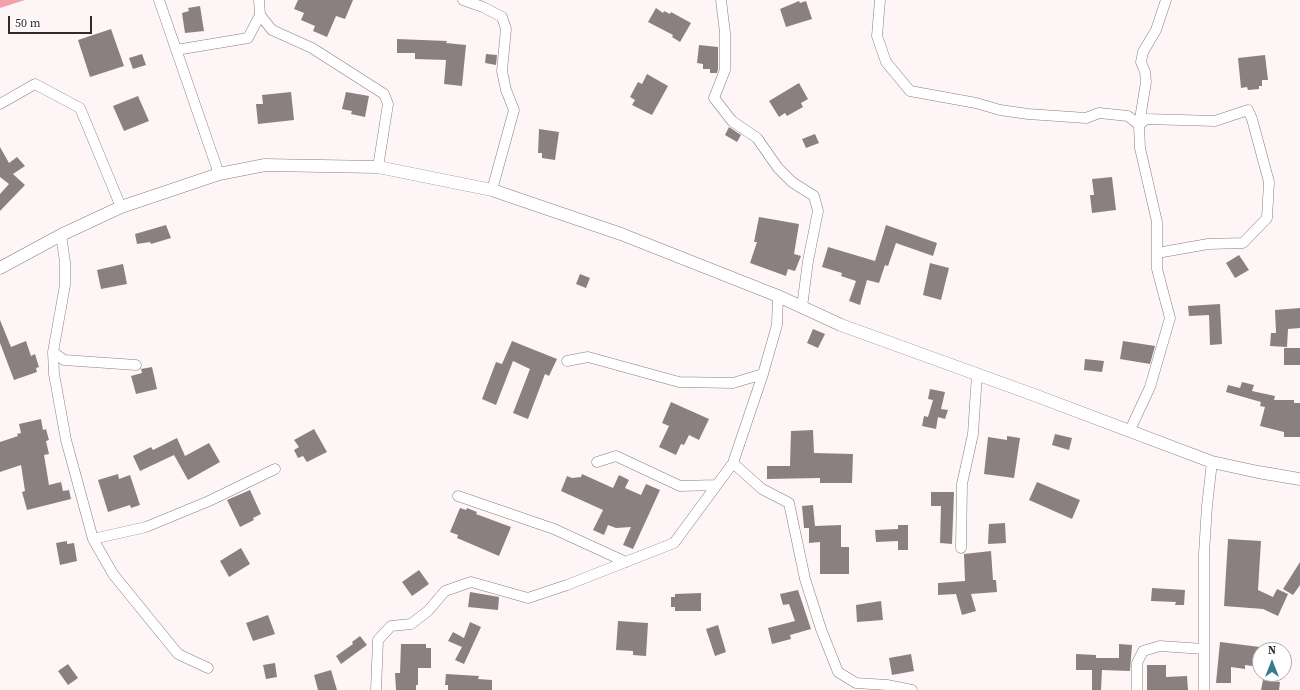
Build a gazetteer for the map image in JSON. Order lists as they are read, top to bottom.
{
  "scale_bar": "50 m",
  "north": "top"
}
